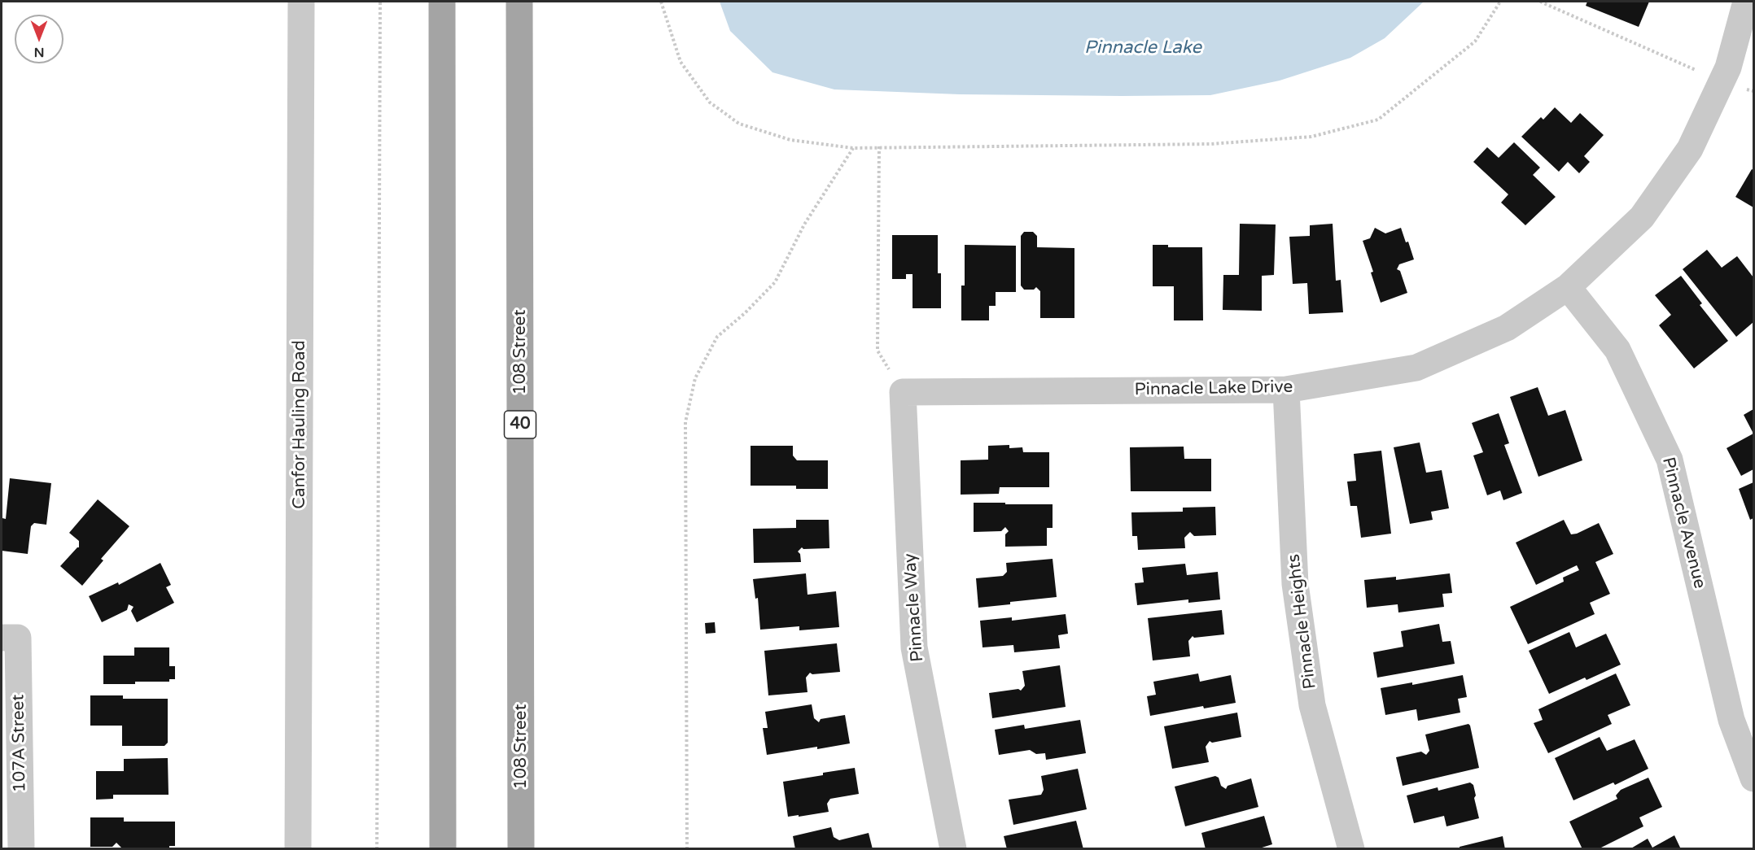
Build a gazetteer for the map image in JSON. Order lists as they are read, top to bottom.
{
  "streets": {
    "main road": ["108 Street", "40"],
    "street": [
      "Pinnacle Lake Drive",
      "Canfor Hauling Road",
      "Pinnacle Avenue",
      "Pinnacle Way",
      "Pinnacle Heights",
      "107A Street"
    ]
  },
  "crossings": [
    ["Pinnacle Lake Drive", "Pinnacle Avenue"],
    ["Pinnacle Lake Drive", "Pinnacle Way"],
    ["Pinnacle Lake Drive", "Pinnacle Heights"]
  ],
  "water": ["Pinnacle Lake"],
  "north": "bottom"
}
